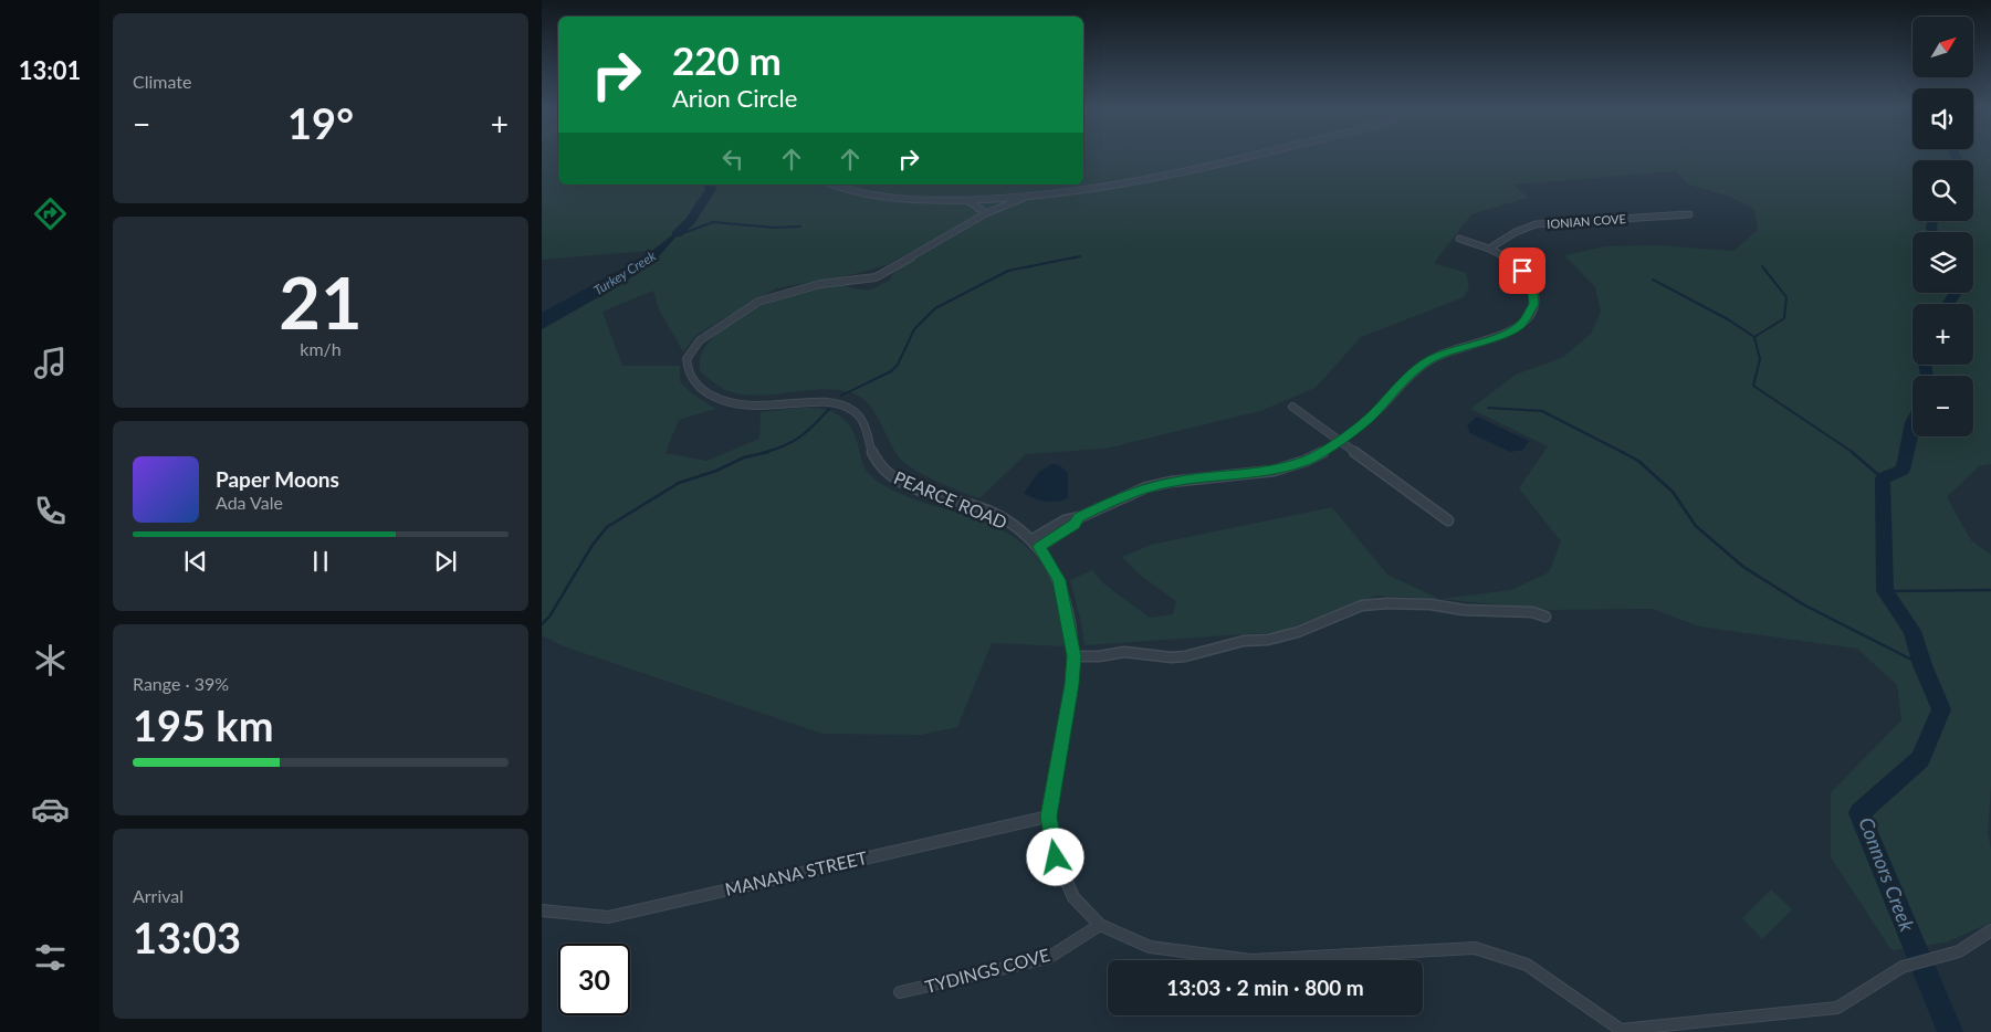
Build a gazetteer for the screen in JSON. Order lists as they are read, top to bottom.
{
  "streets": {
    "street": [
      "IONIAN COVE",
      "PEARCE ROAD",
      "MANANA STREET",
      "TYDINGS COVE"
    ]
  },
  "crossings": [
    ["PEARCE ROAD", "MANANA STREET"],
    ["PEARCE ROAD", "TYDINGS COVE"]
  ],
  "water": ["Turkey Creek", "Connors Creek"],
  "north": "top right",
  "page": {
    "tabs": "13:01",
    "tile": [
      "Climate",
      ["21", "km/h"],
      ["Range · 39%", "195 km"],
      ["Arrival", "13:03"]
    ],
    "map_buttons": ["+", "−"],
    "turn": ["220 m", "Arion Circle"],
    "heat": ["−", "19°", "+"],
    "song": ["Paper Moons", "Ada Vale"],
    "limit": "30",
    "trip": "13:03 · 2 min · 800 m"
  }
}
